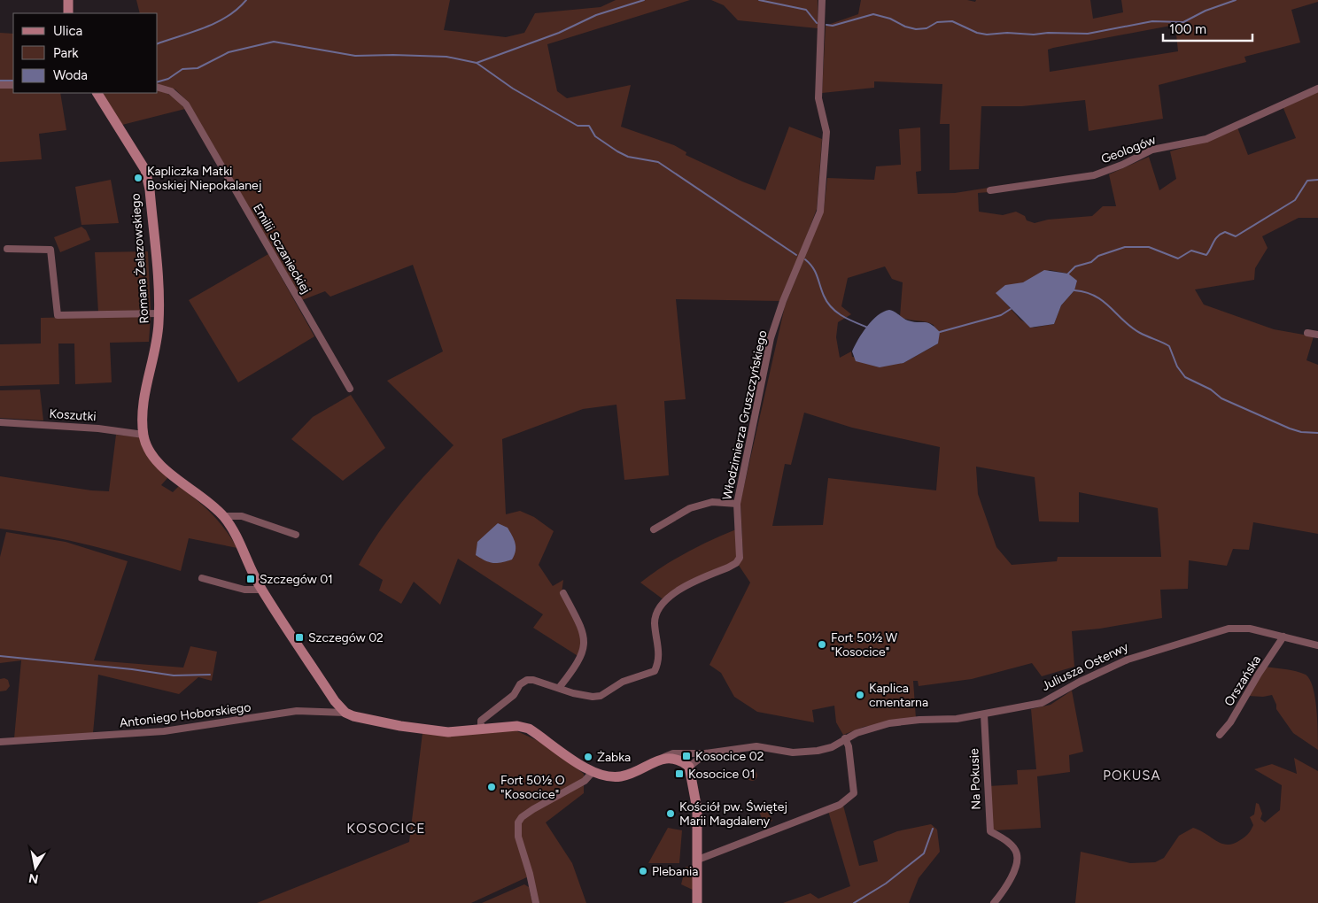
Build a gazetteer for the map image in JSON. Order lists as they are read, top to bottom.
{
  "streets": {
    "street": [
      "Geologów",
      "Emilii Sczanieckiej",
      "Romana Żelazowskiego",
      "Koszutki",
      "Włodzimierza Gruszczyńskiego",
      "Juliusza Osterwy",
      "Orszańska",
      "Antoniego Hoborskiego",
      "Na Pokusie"
    ]
  },
  "crossings": [
    ["Romana Żelazowskiego", "Koszutki"],
    ["Romana Żelazowskiego", "Antoniego Hoborskiego"],
    ["Juliusza Osterwy", "Orszańska"],
    ["Juliusza Osterwy", "Na Pokusie"]
  ],
  "districts": ["POKUSA", "KOSOCICE"],
  "places": {
    "other": [
      "Kapliczka Matki Boskiej Niepokalanej",
      "Fort 50½ W \"Kosocice\"",
      "Kaplica cmentarna",
      "Żabka",
      "Fort 50½ O \"Kosocice\"",
      "Kościół pw. Świętej Marii Magdaleny",
      "Plebania"
    ],
    "transit": [
      "Szczegów 01",
      "Szczegów 02",
      "Kosocice 02",
      "Kosocice 01"
    ]
  },
  "legend": ["Ulica", "Park", "Woda"],
  "scale_bar": "100 m",
  "north": "bottom"
}
